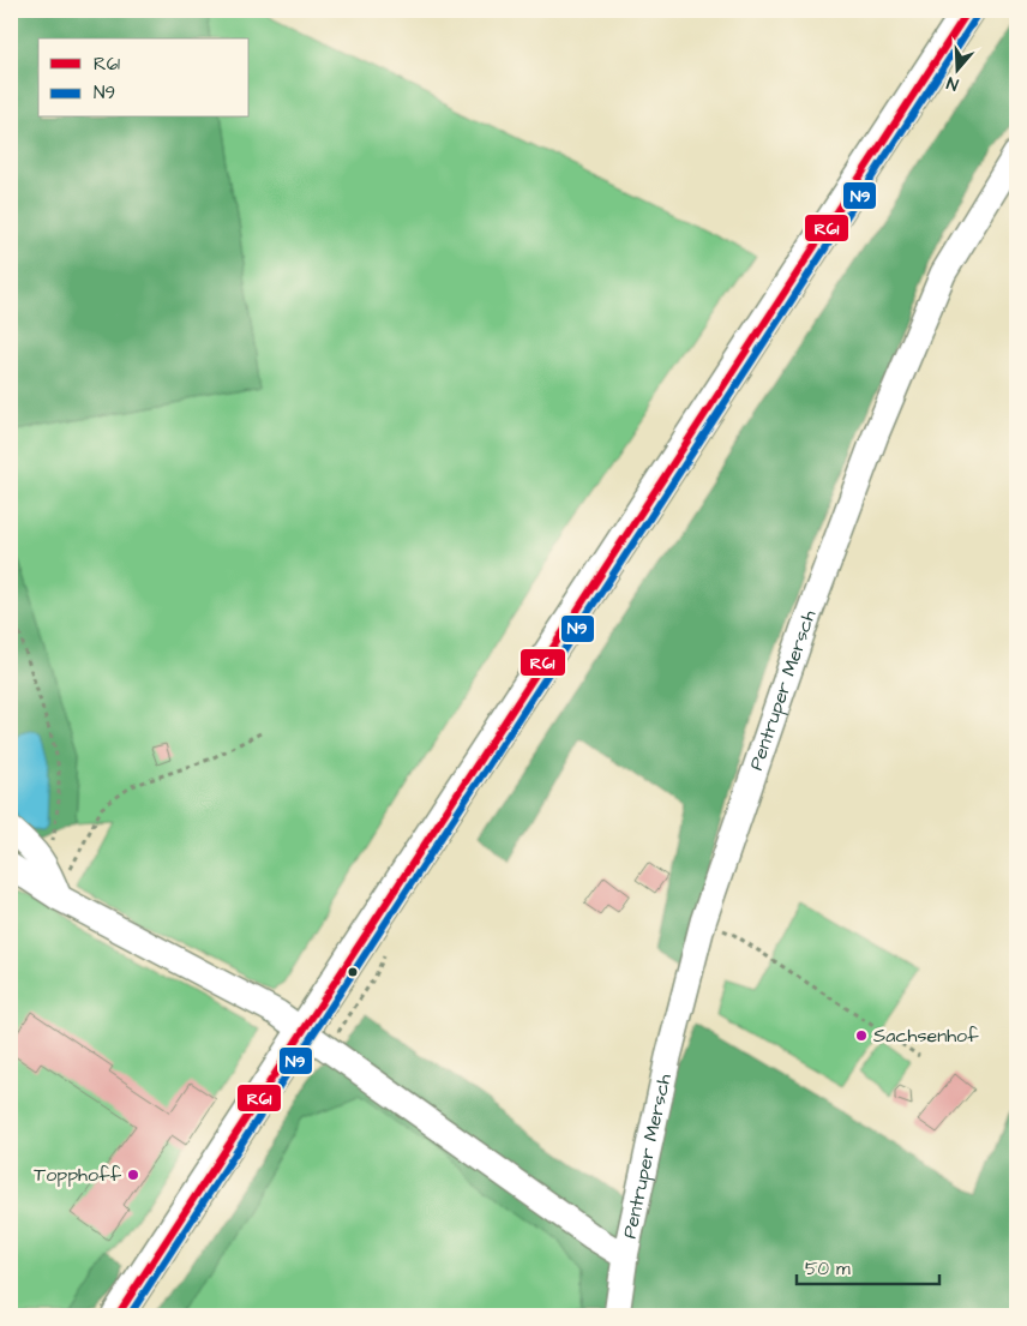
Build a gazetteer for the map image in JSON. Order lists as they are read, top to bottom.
{
  "streets": {
    "street": ["Pentruper Mersch"]
  },
  "places": ["Sachsenhof", "Topphoff"],
  "lines": ["transit line R61", "transit line N9"],
  "legend": ["R61", "N9"],
  "scale_bar": "50 m",
  "north": "bottom"
}
